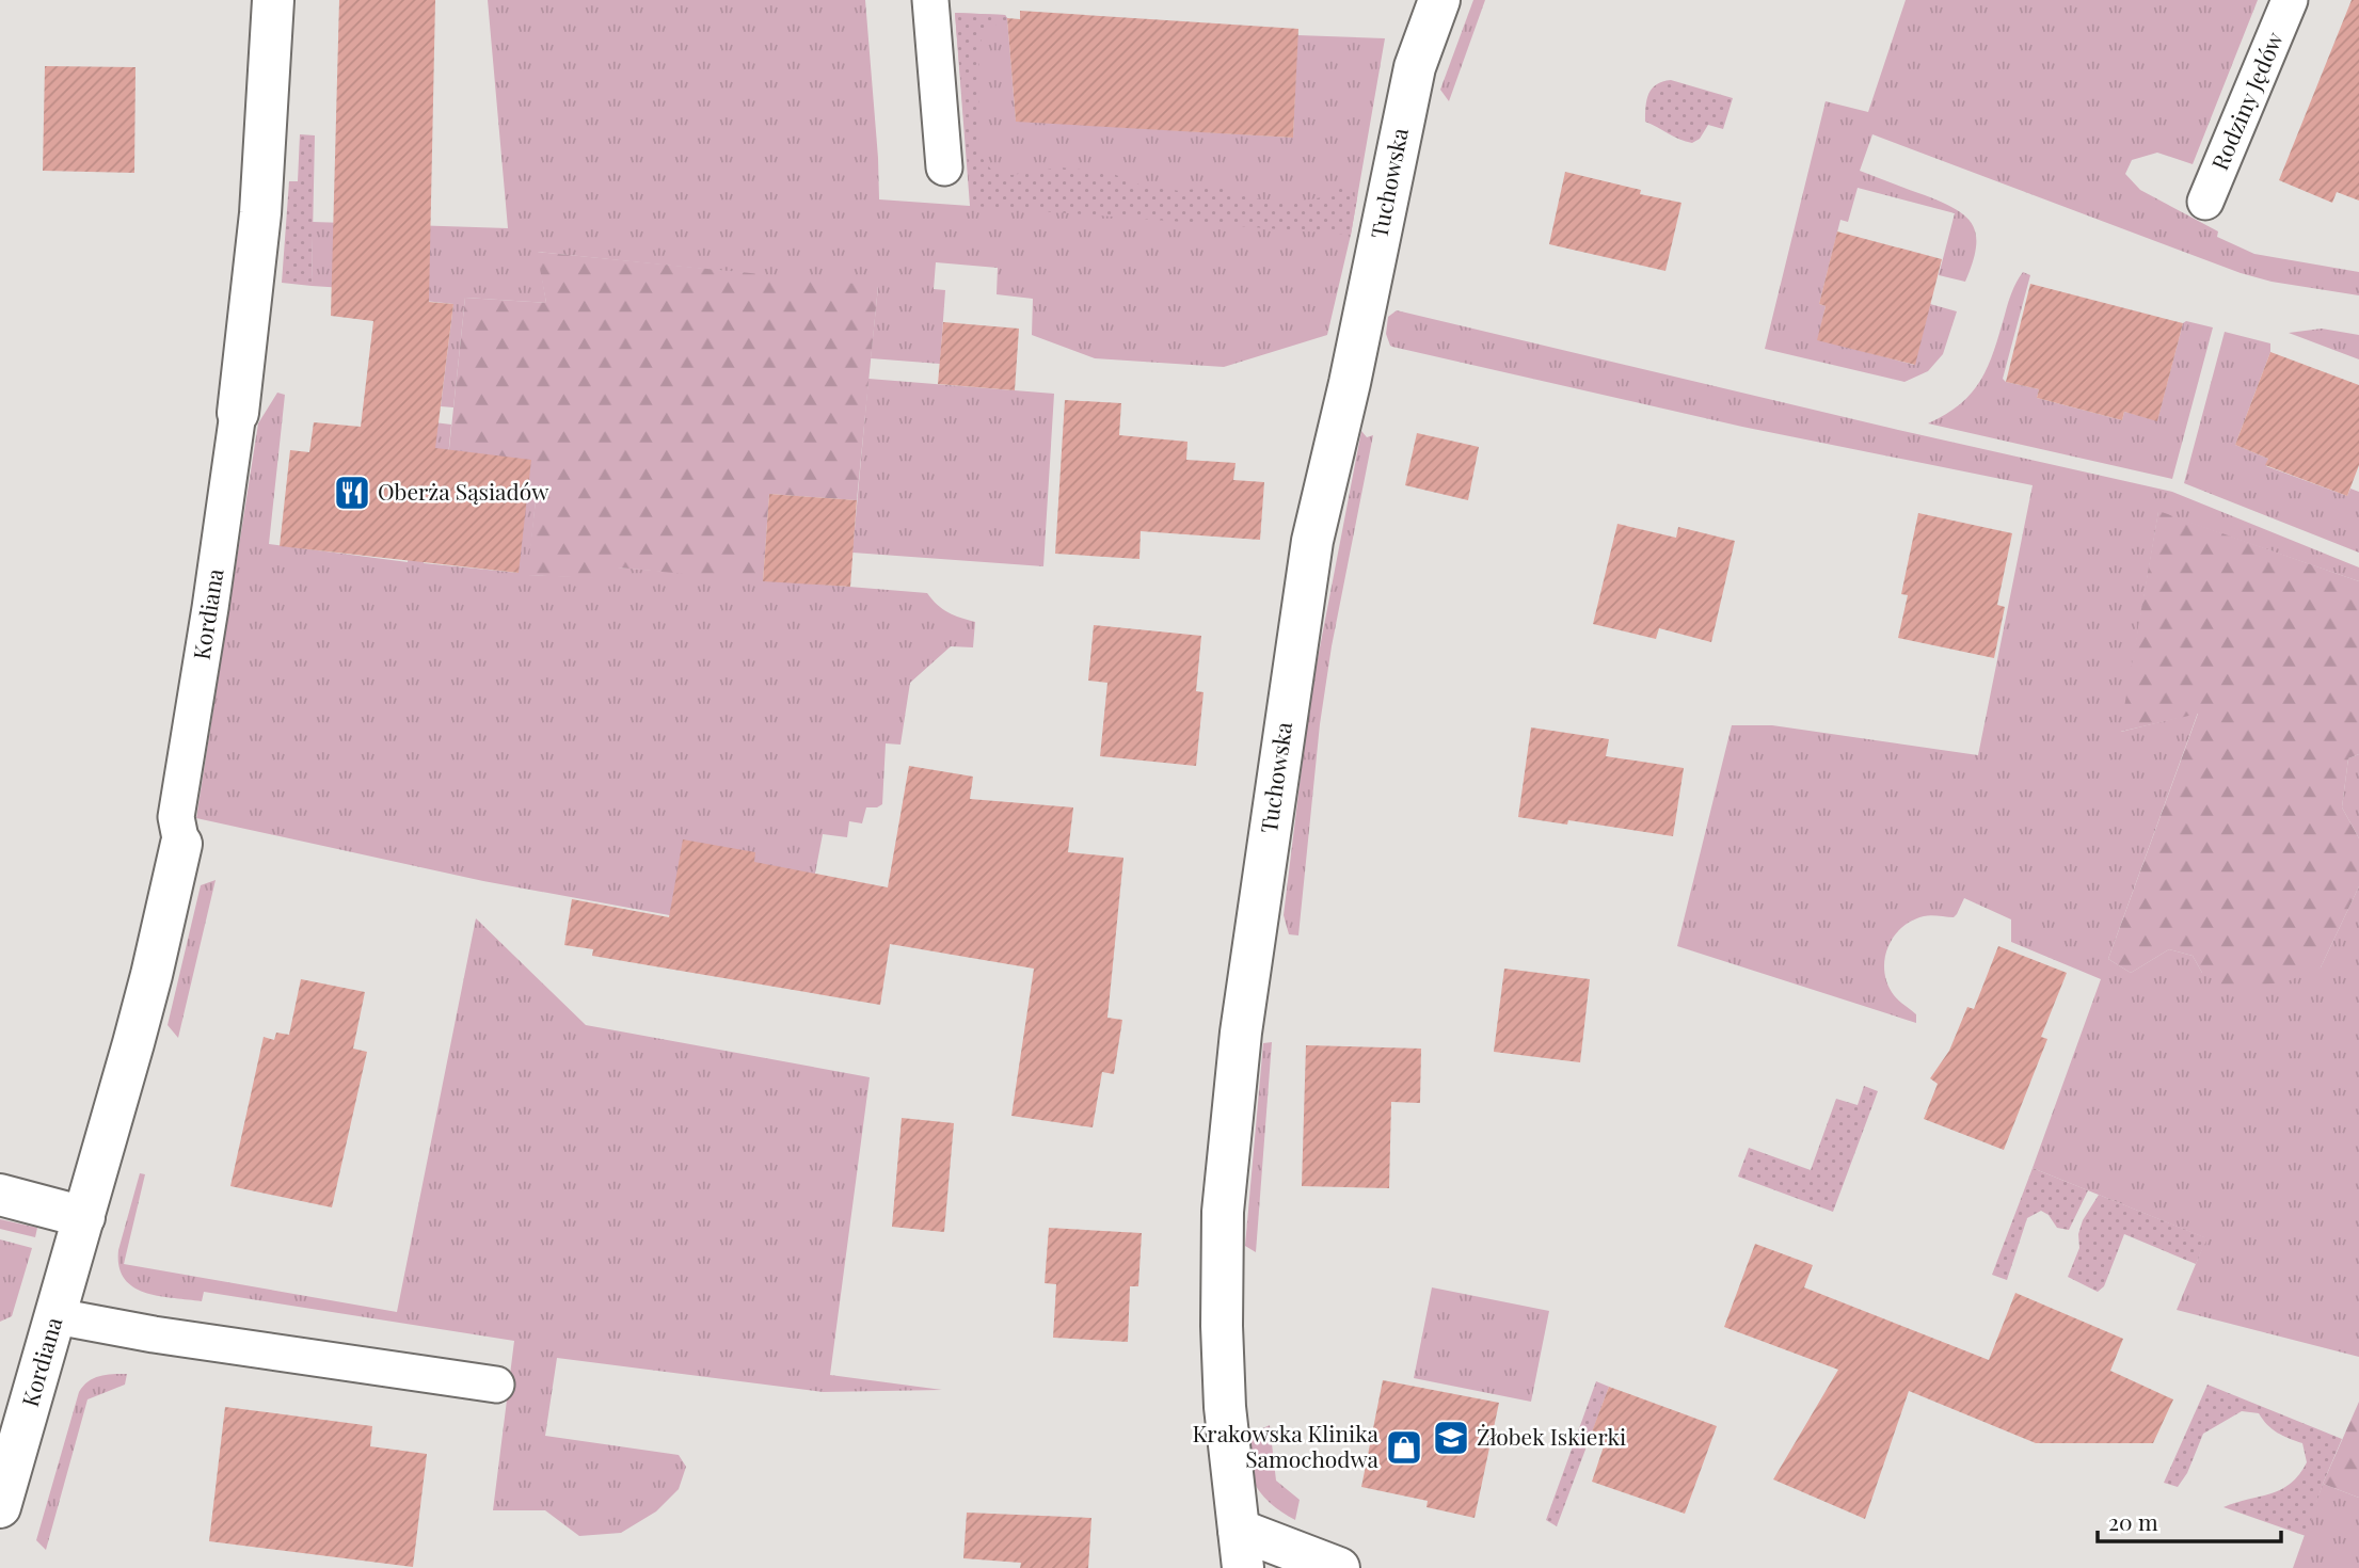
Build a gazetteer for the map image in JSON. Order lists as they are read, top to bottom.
{
  "streets": {
    "street": ["Tuchowska", "Kordiana"],
    "lane": ["Rodziny Jędów"]
  },
  "places": {
    "restaurant": ["Oberża Sąsiadów"],
    "school or university": ["Żłobek Iskierki"],
    "shop": ["Krakowska Klinika Samochodwa"]
  },
  "scale_bar": "20 m"
}
